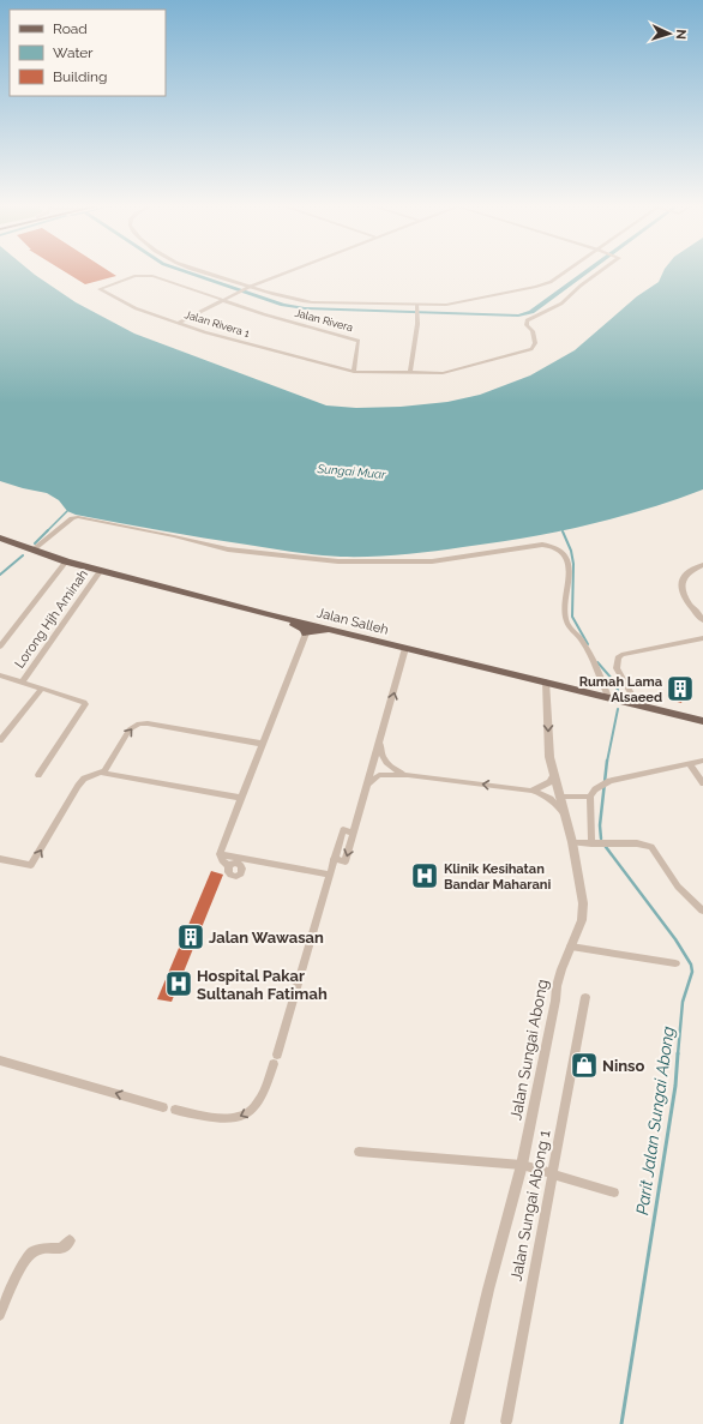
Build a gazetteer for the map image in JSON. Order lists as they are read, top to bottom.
{
  "streets": {
    "main road": ["Jalan Salleh"],
    "street": [
      "Jalan Rivera",
      "Jalan Rivera 1",
      "Lorong Hjh Aminah",
      "Jalan Sungai Abong",
      "Jalan Sungai Abong 1"
    ]
  },
  "crossings": [
    ["Jalan Rivera", "Jalan Rivera 1"],
    ["Lorong Hjh Aminah", "Jalan Salleh"],
    ["Jalan Salleh", "Jalan Sungai Abong"]
  ],
  "water": ["Sungai Muar", "Parit Jalan Sungai Abong"],
  "places": {
    "building": ["Rumah Lama Alsaeed", "Jalan Wawasan"],
    "hospital": ["Klinik Kesihatan Bandar Maharani", "Hospital Pakar Sultanah Fatimah"],
    "shop": ["Ninso"]
  },
  "legend": ["Road", "Water", "Building"],
  "north": "right"
}
